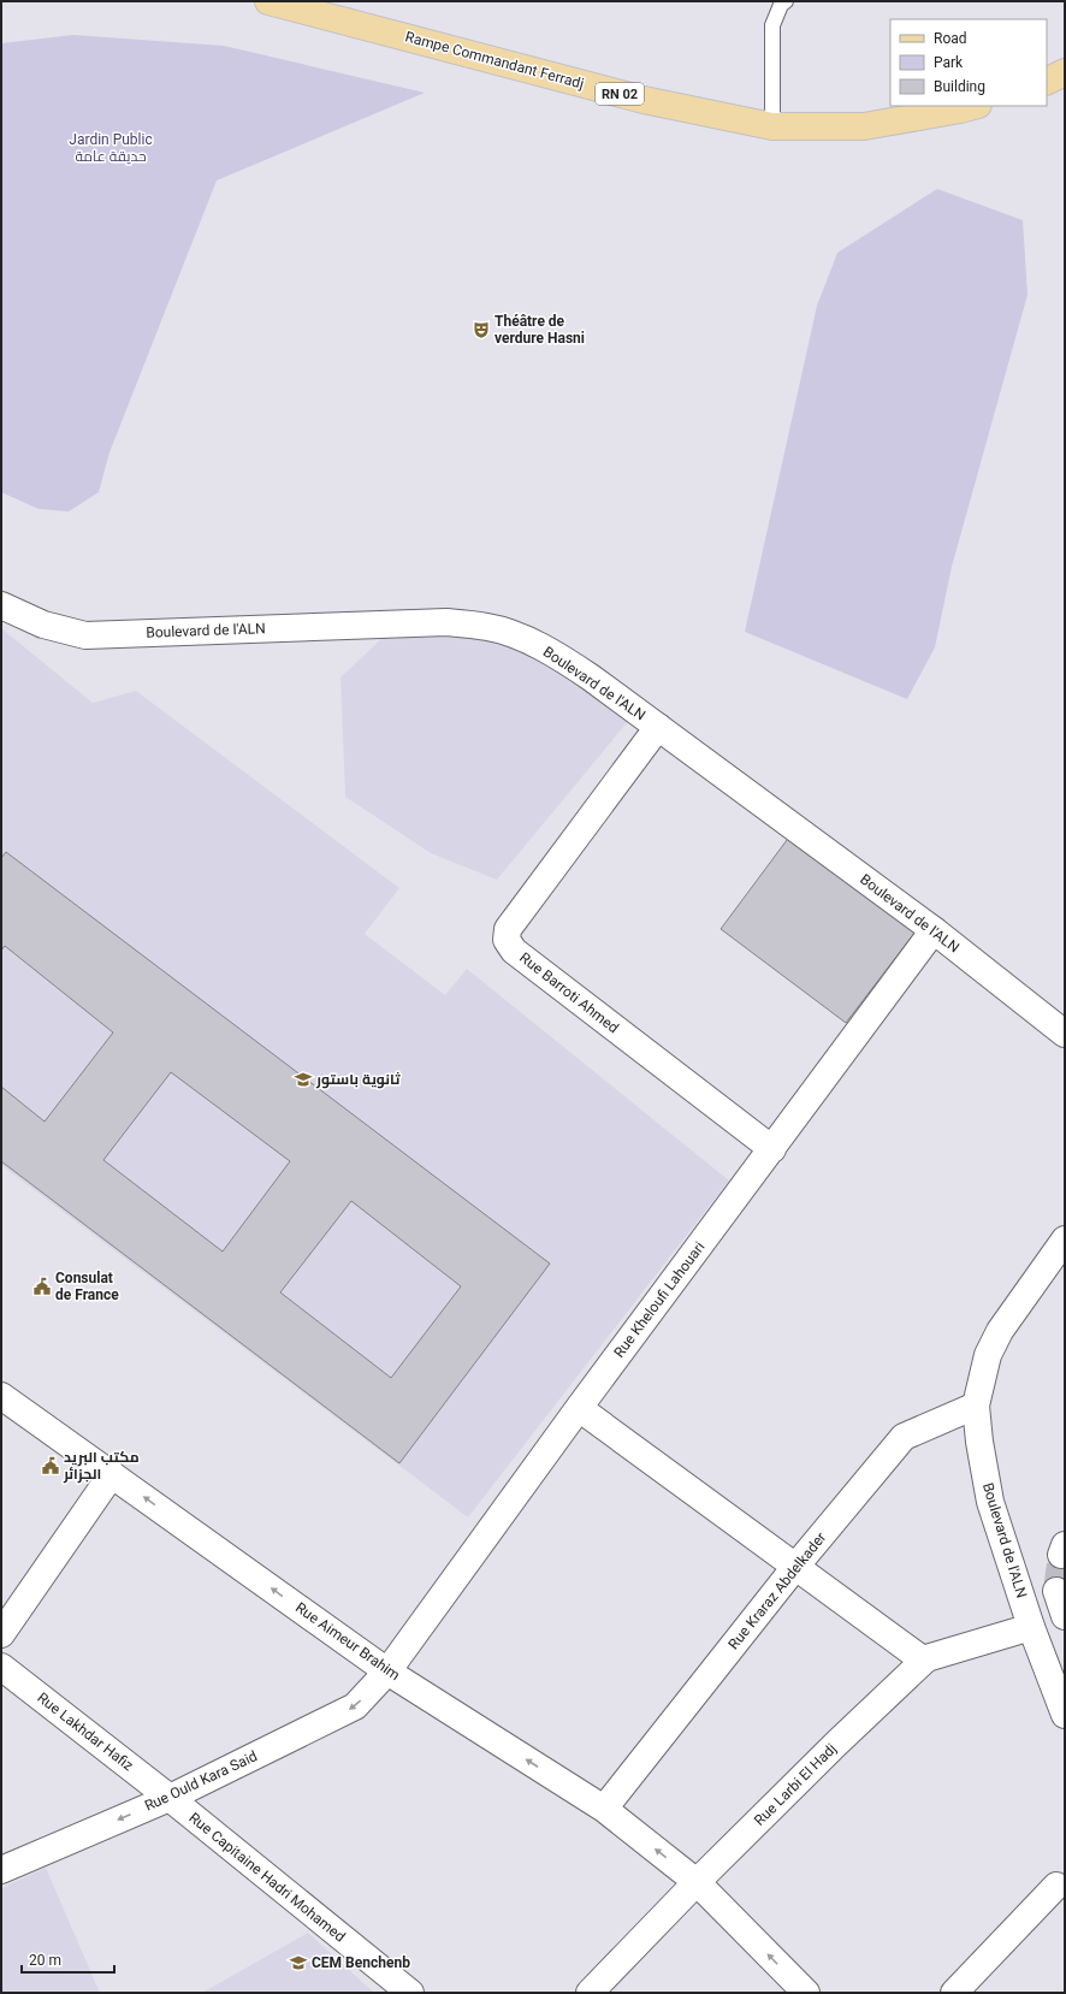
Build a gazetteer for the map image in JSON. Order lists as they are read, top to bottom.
{
  "streets": {
    "main road": ["Rampe Commandant Ferradj", "RN 02"],
    "street": [
      "Boulevard de l'ALN",
      "Rue Barroti Ahmed",
      "Rue Kheloufi Lahouari",
      "Rue Kraraz Abdelkader",
      "Rue Aimeur Brahim",
      "Rue Lakhdar Hafiz",
      "Rue Ould Kara Said",
      "Rue Larbi El Hadj",
      "Rue Capitaine Hadri Mohamed"
    ]
  },
  "crossings": [
    ["Boulevard de l'ALN", "Rue Barroti Ahmed"],
    ["Boulevard de l'ALN", "Rue Kheloufi Lahouari"],
    ["Boulevard de l'ALN", "Rue Kraraz Abdelkader"],
    ["Boulevard de l'ALN", "Rue Larbi El Hadj"],
    ["Rue Barroti Ahmed", "Rue Kheloufi Lahouari"],
    ["Rue Kheloufi Lahouari", "Rue Aimeur Brahim"],
    ["Rue Kheloufi Lahouari", "Rue Ould Kara Said"],
    ["Rue Kraraz Abdelkader", "Rue Aimeur Brahim"],
    ["Rue Aimeur Brahim", "Rue Ould Kara Said"],
    ["Rue Aimeur Brahim", "Rue Larbi El Hadj"],
    ["Rue Lakhdar Hafiz", "Rue Ould Kara Said"],
    ["Rue Lakhdar Hafiz", "Rue Capitaine Hadri Mohamed"],
    ["Rue Ould Kara Said", "Rue Capitaine Hadri Mohamed"]
  ],
  "one_way": ["Rue Aimeur Brahim", "Rue Ould Kara Said"],
  "parks": ["Jardin Public حديقة عامة"],
  "places": {
    "theatre": ["Théâtre de verdure Hasni"],
    "school or university": ["ثانوية باستور", "CEM Benchenb"],
    "public building": ["Consulat de France", "مكتب البريد الجزائر"]
  },
  "legend": ["Road", "Park", "Building"],
  "scale_bar": "20 m"
}
